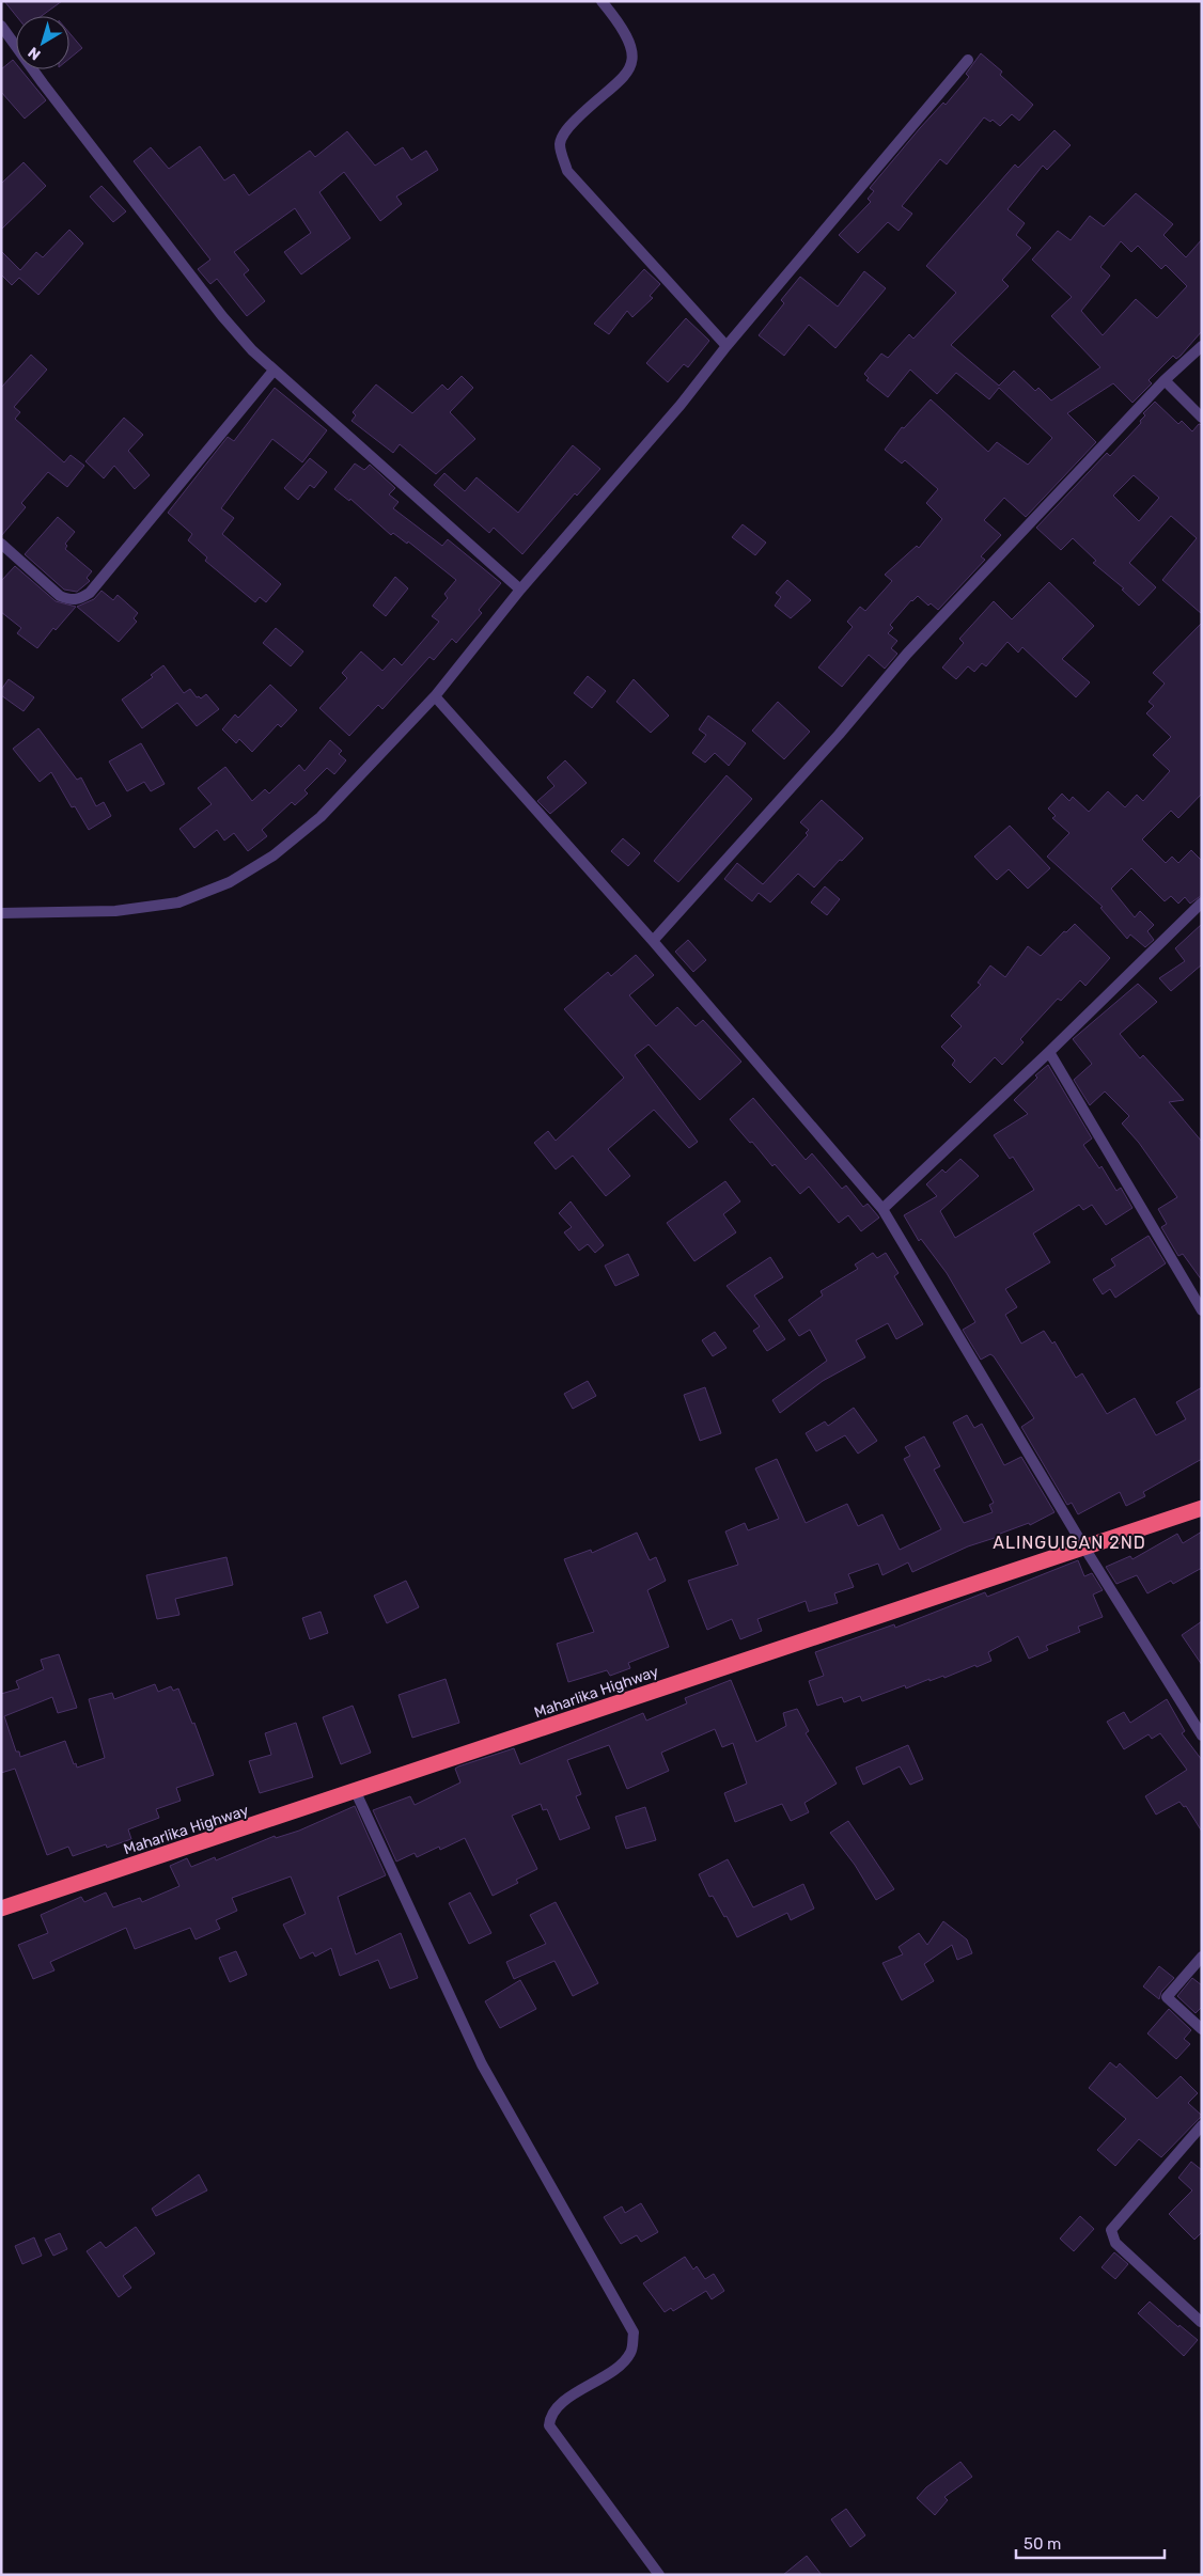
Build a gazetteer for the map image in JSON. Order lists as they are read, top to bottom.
{
  "streets": {
    "highway": ["Maharlika Highway"]
  },
  "districts": ["ALINGUIGAN 2ND"],
  "scale_bar": "50 m",
  "north": "bottom left"
}
